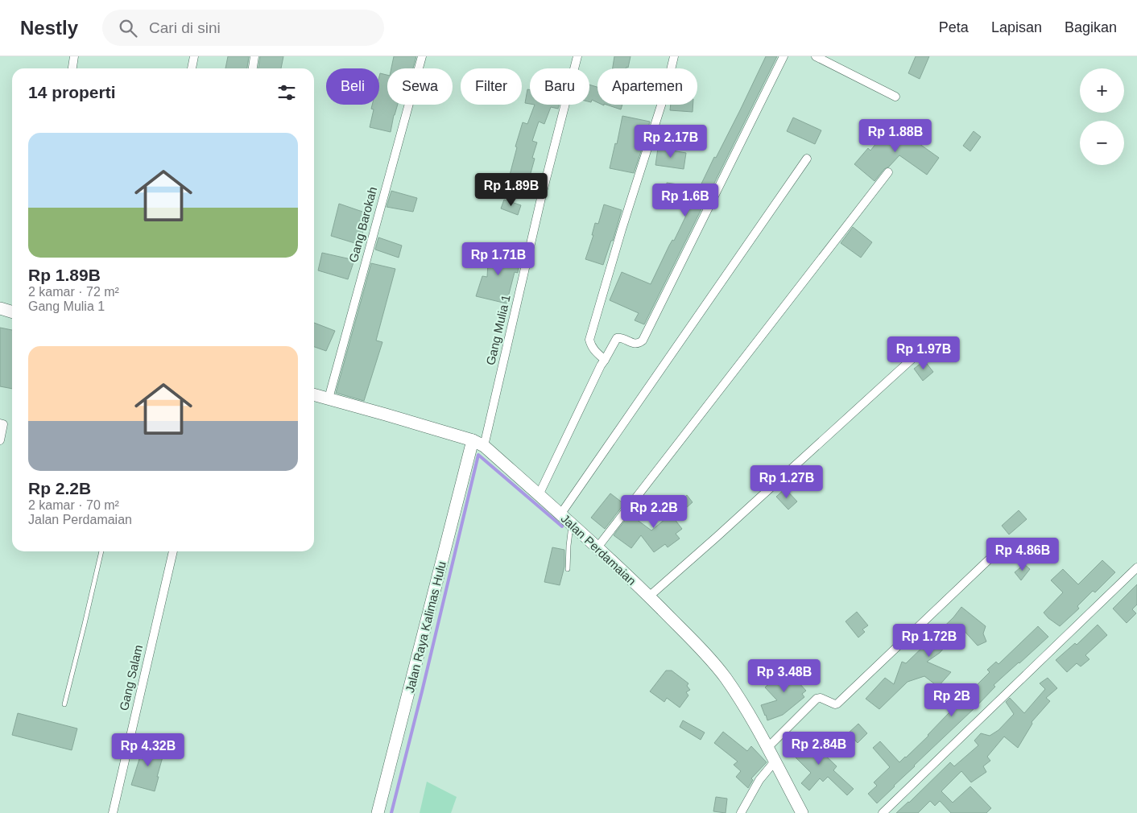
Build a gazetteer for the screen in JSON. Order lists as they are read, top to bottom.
{
  "streets": {
    "street": [
      "Gang Barokah",
      "Gang Mulia 1",
      "Jalan Perdamaian",
      "Jalan Raya Kalimas Hulu",
      "Gang Salam"
    ]
  },
  "crossings": [
    ["Gang Barokah", "Jalan Perdamaian"],
    ["Gang Mulia 1", "Jalan Perdamaian"],
    ["Gang Mulia 1", "Jalan Raya Kalimas Hulu"],
    ["Jalan Perdamaian", "Jalan Raya Kalimas Hulu"]
  ],
  "page": {
    "header": "Nestly",
    "search": "Cari di sini",
    "nav": ["Peta", "Lapisan", "Bagikan"],
    "map_buttons": ["+", "−"],
    "chip": [
      "Beli",
      "Sewa",
      "Filter",
      "Baru",
      "Apartemen"
    ],
    "heading": "14 properti",
    "list": [
      {
        "name": "Rp 1.89B",
        "note": "2 kamar · 72 m² · Gang Mulia 1"
      },
      {
        "name": "Rp 2.2B",
        "note": "2 kamar · 70 m² · Jalan Perdamaian"
      }
    ],
    "price": [
      "Rp 1.88B",
      "Rp 2.17B",
      "Rp 1.89B",
      "Rp 1.6B",
      "Rp 1.71B",
      "Rp 1.97B",
      "Rp 1.27B",
      "Rp 2.2B",
      "Rp 4.86B",
      "Rp 1.72B",
      "Rp 3.48B",
      "Rp 2B",
      "Rp 2.84B",
      "Rp 4.32B"
    ]
  }
}
